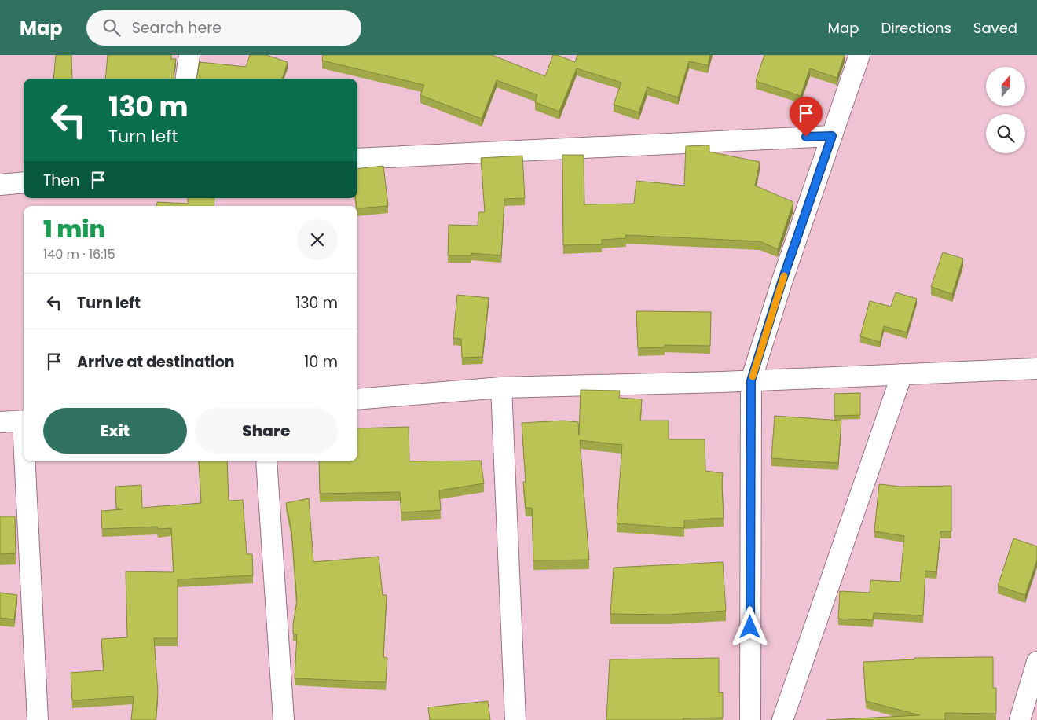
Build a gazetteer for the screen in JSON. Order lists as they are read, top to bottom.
{
  "north": "top",
  "page": {
    "header": "Map",
    "search": "Search here",
    "nav": ["Map", "Directions", "Saved"],
    "turn": ["130 m", "Turn left"],
    "then": "Then",
    "heading": ["1 min", "140 m · 16:15"],
    "list": [
      {
        "name": "Turn left",
        "value": "130 m"
      },
      {
        "name": "Arrive at destination",
        "value": "10 m"
      }
    ],
    "buttons": ["Exit", "Share"]
  }
}
